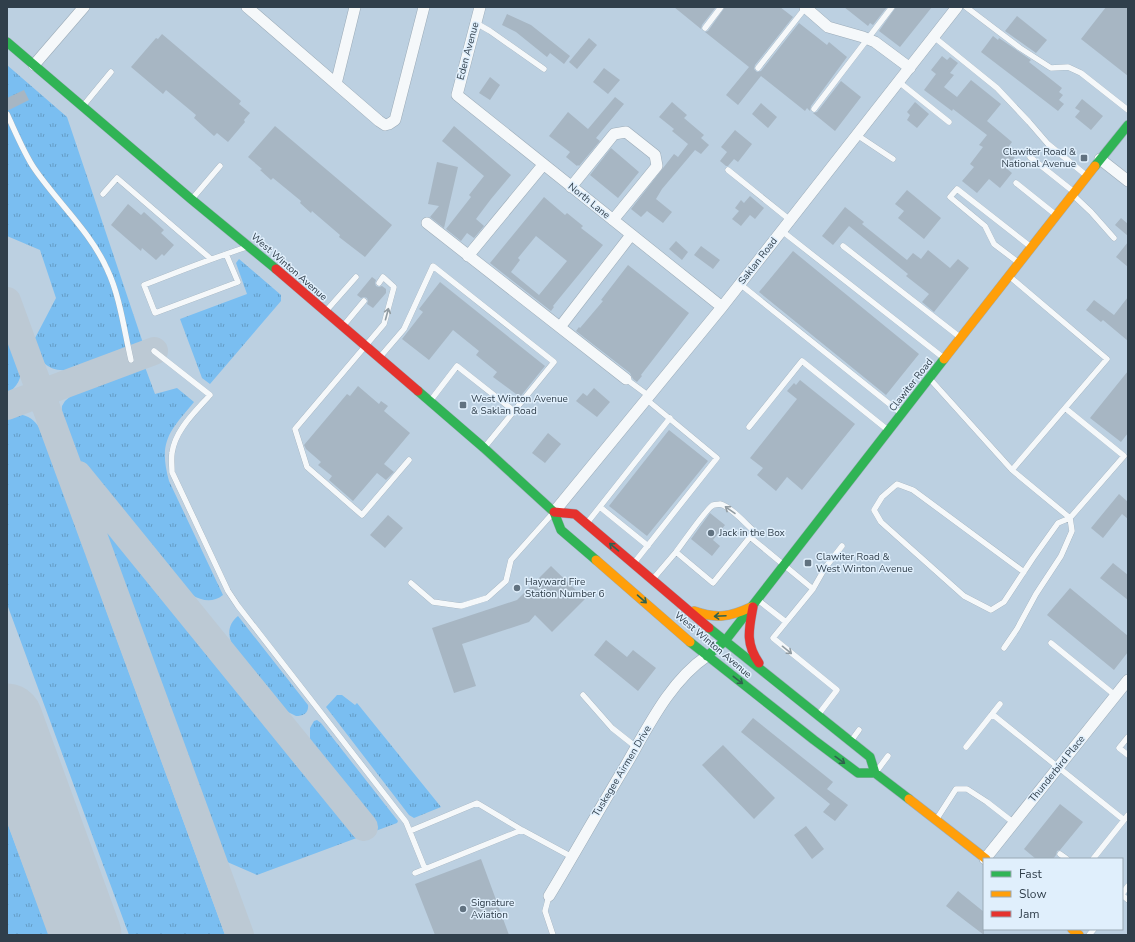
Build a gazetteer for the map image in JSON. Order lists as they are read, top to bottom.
{
  "streets": {
    "main road": ["West Winton Avenue", "Clawiter Road"],
    "street": [
      "Eden Avenue",
      "North Lane",
      "Saklan Road",
      "Thunderbird Place",
      "Tuskegee Airmen Drive"
    ]
  },
  "crossings": [
    ["Eden Avenue", "North Lane"],
    ["North Lane", "Saklan Road"],
    ["Saklan Road", "West Winton Avenue"],
    ["West Winton Avenue", "Clawiter Road"],
    ["West Winton Avenue", "Tuskegee Airmen Drive"],
    ["Clawiter Road", "Tuskegee Airmen Drive"]
  ],
  "places": {
    "transit": ["Clawiter Road & National Avenue", "West Winton Avenue & Saklan Road", "Clawiter Road & West Winton Avenue"],
    "other": ["Jack in the Box", "Hayward Fire Station Number 6", "Signature Aviation"]
  },
  "legend": ["Fast", "Slow", "Jam"]
}
